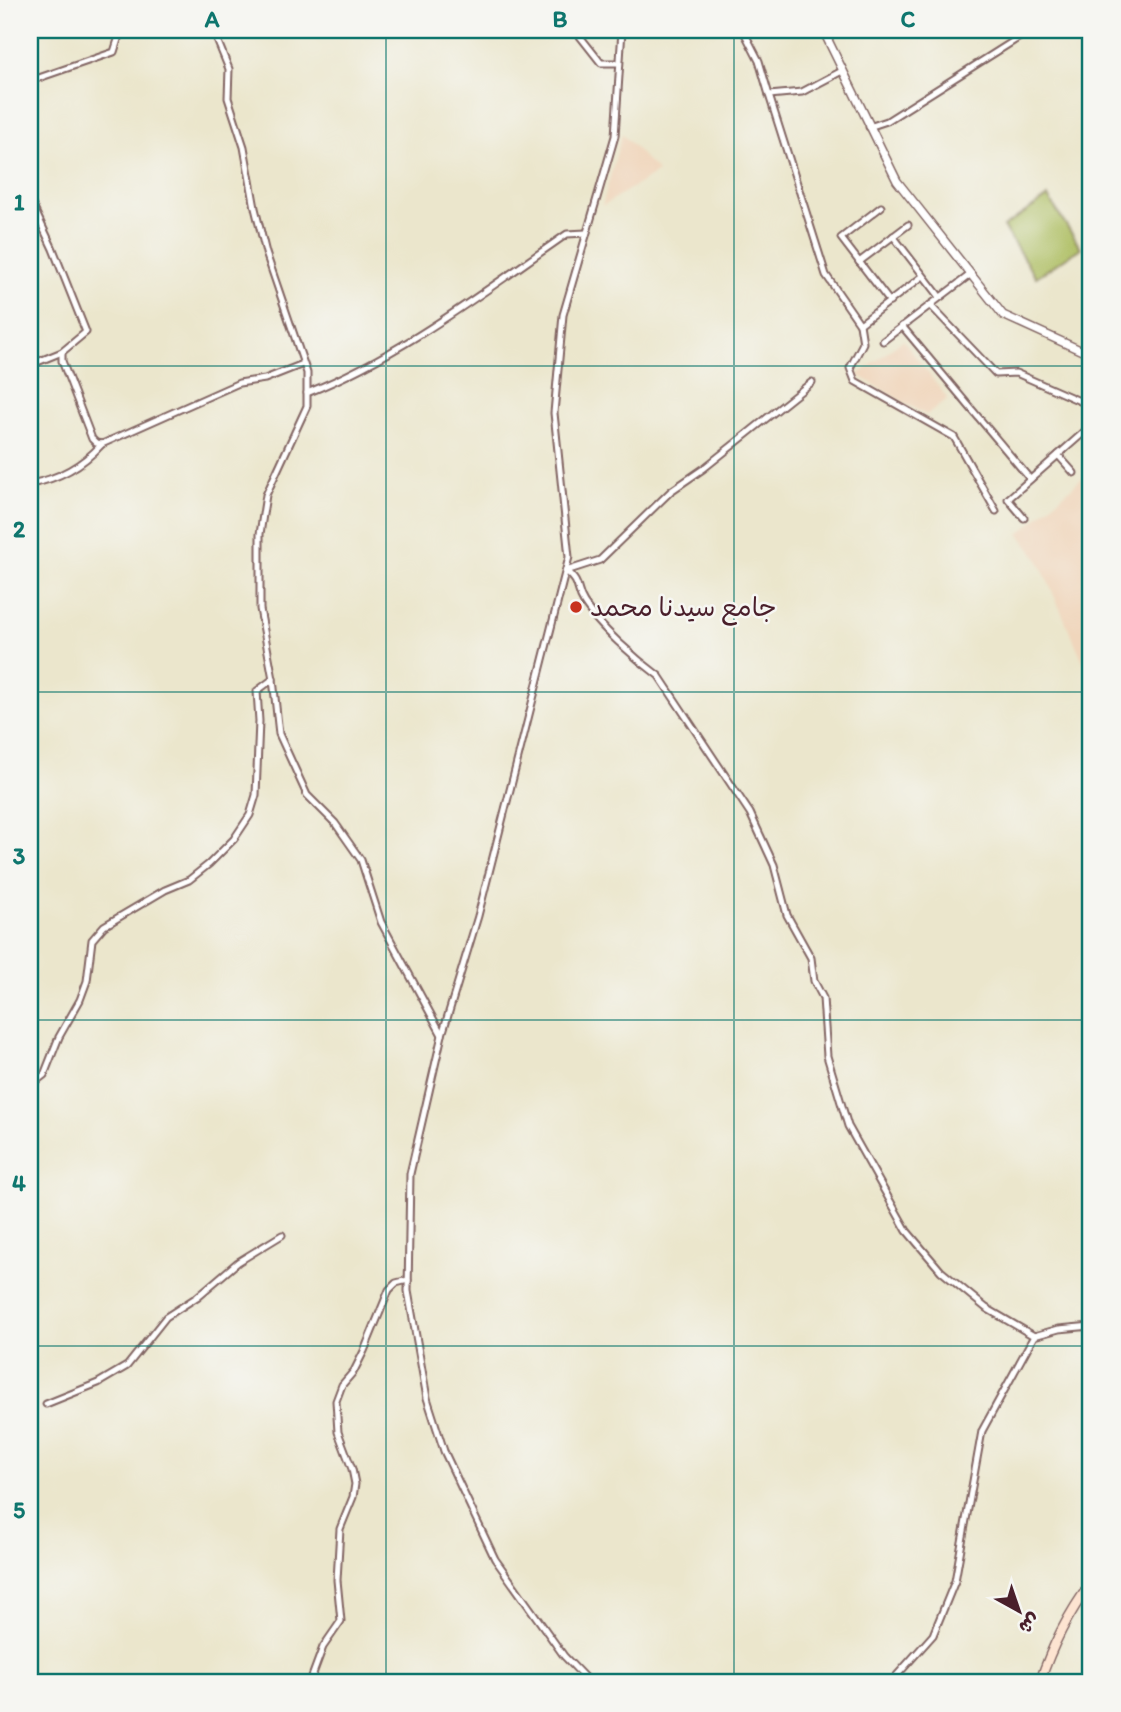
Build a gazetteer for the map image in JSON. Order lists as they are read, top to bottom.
{
  "places": ["جامع سيدنا محمد"],
  "north": "bottom right",
  "grid": {
    "columns": ["A", "B", "C"],
    "rows": [
      "1",
      "2",
      "3",
      "4",
      "5"
    ]
  }
}
